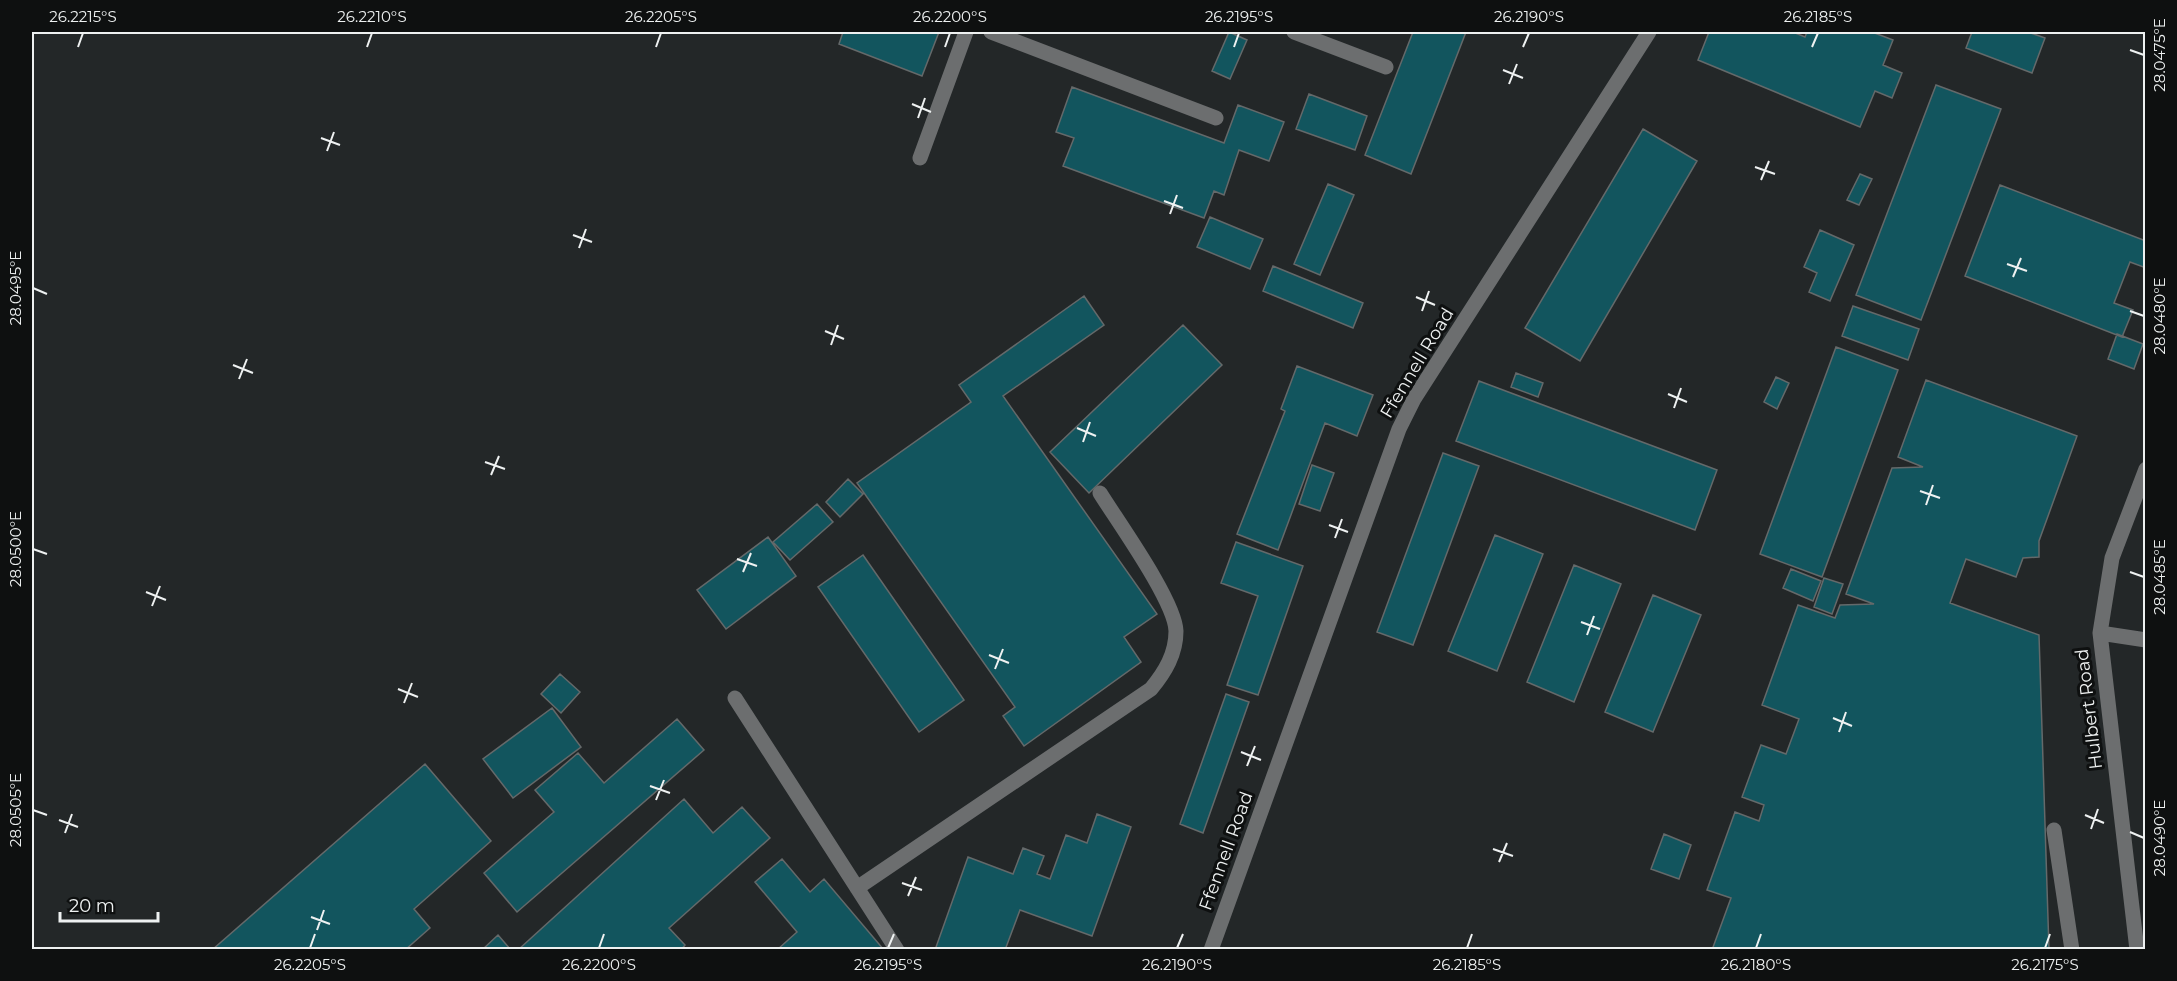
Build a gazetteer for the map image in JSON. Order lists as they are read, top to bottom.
{
  "streets": {
    "street": ["Ffennell Road", "Hulbert Road"]
  },
  "scale_bar": "20 m",
  "coordinates": [
    "26.2215°S",
    "26.2210°S",
    "26.2205°S",
    "26.2200°S",
    "26.2195°S",
    "26.2190°S",
    "26.2185°S",
    "28.0475°E",
    "28.0495°E",
    "28.0480°E",
    "28.0500°E",
    "28.0485°E",
    "28.0505°E",
    "28.0490°E",
    "26.2180°S",
    "26.2175°S"
  ]
}
